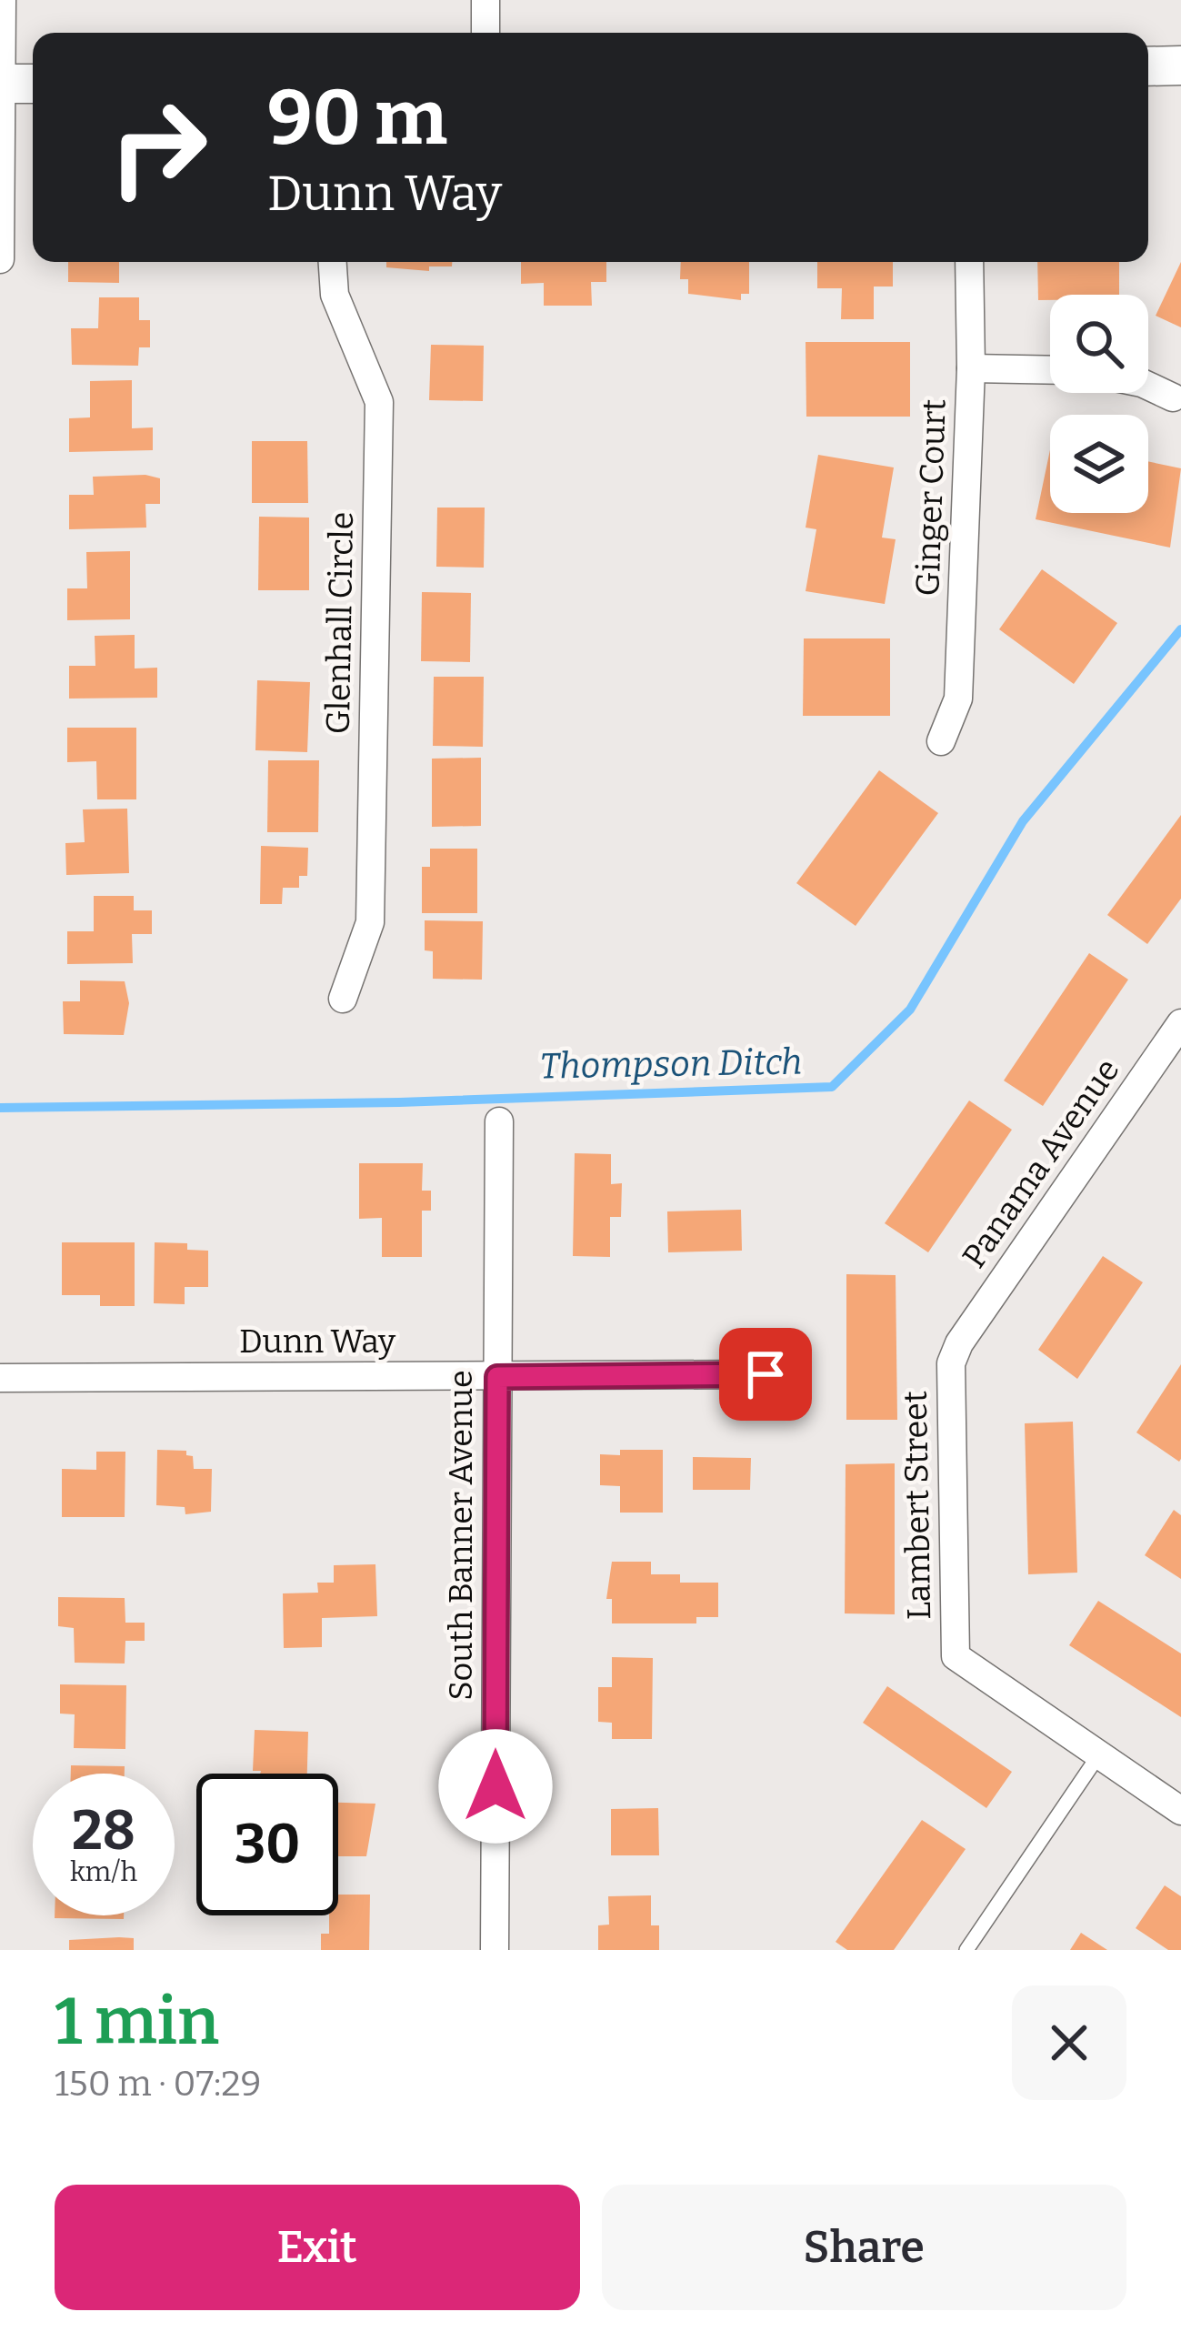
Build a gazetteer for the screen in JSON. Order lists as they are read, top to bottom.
{
  "streets": {
    "street": [
      "Ginger Court",
      "Glenhall Circle",
      "Panama Avenue",
      "Dunn Way",
      "Lambert Street",
      "South Banner Avenue"
    ]
  },
  "crossings": [
    ["Panama Avenue", "Lambert Street"],
    ["Dunn Way", "South Banner Avenue"]
  ],
  "water": ["Thompson Ditch"],
  "page": {
    "turn": ["90 m", "Dunn Way"],
    "speed": "28 km/h",
    "limit": "30",
    "heading": ["1 min", "150 m · 07:29"],
    "buttons": ["Exit", "Share"]
  }
}
